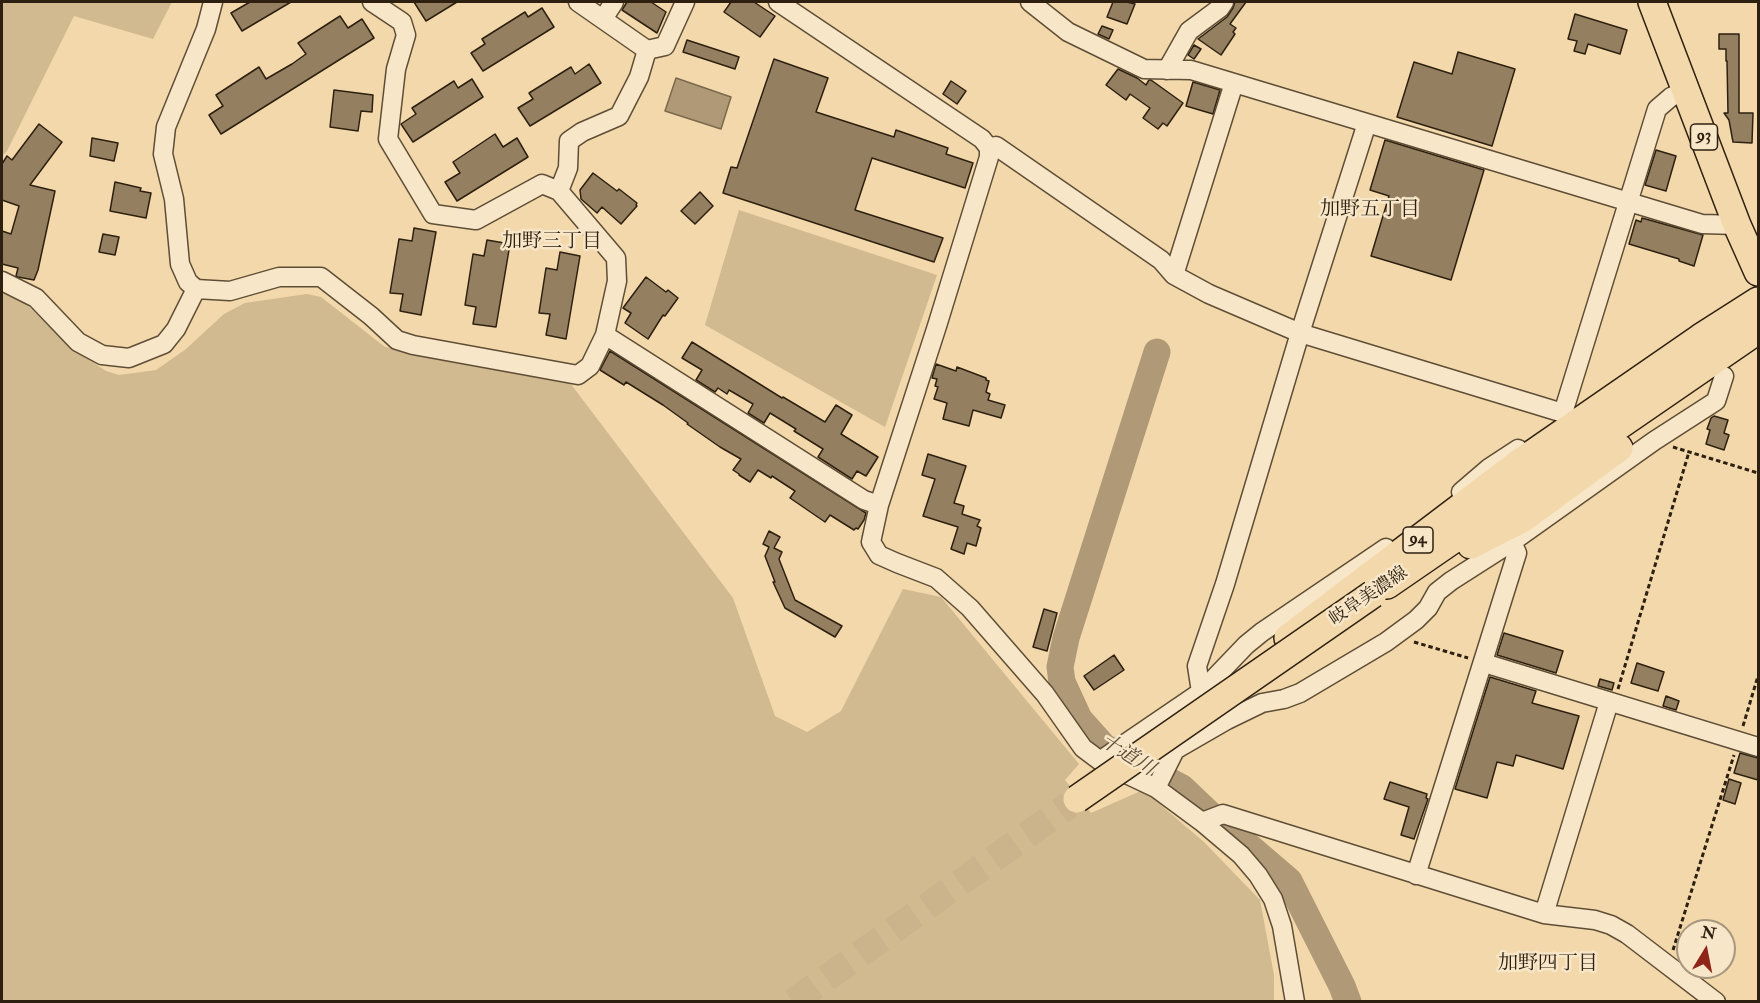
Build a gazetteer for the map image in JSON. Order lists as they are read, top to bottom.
{
  "streets": {
    "main road": ["93", "94", "岐阜美濃線"]
  },
  "crossings": [
    ["94", "岐阜美濃線"]
  ],
  "districts": ["加野五丁目", "加野三丁目", "加野四丁目"],
  "water": ["十道川"],
  "north": "top"
}
